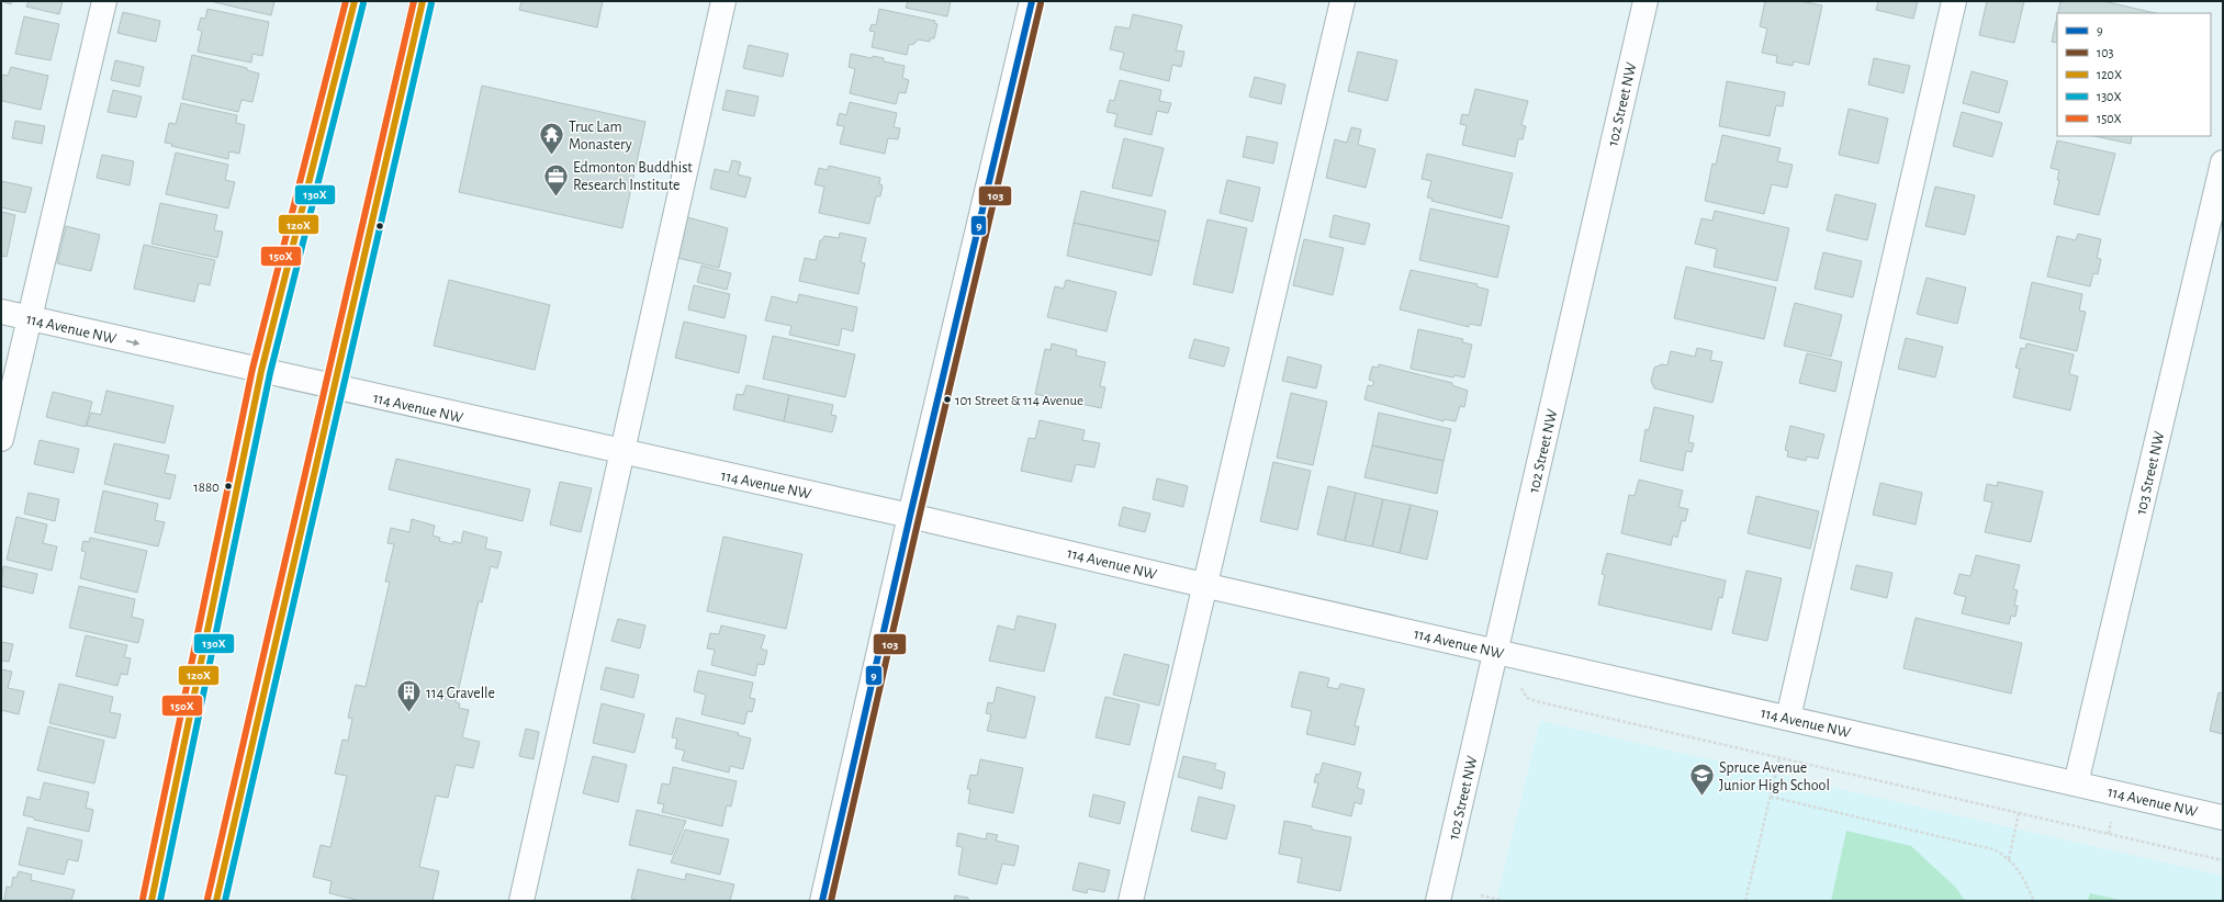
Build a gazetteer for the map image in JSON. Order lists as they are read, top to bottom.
{
  "streets": {
    "street": ["102 Street NW", "114 Avenue NW", "103 Street NW"]
  },
  "crossings": [
    ["102 Street NW", "114 Avenue NW"],
    ["114 Avenue NW", "103 Street NW"]
  ],
  "places": {
    "temple": ["Truc Lam Monastery"],
    "office": ["Edmonton Buddhist Research Institute"],
    "other": ["101 Street & 114 Avenue", "1880"],
    "building": ["114 Gravelle"],
    "school or university": ["Spruce Avenue Junior High School"]
  },
  "lines": [
    "transit line 9",
    "transit line 120X",
    "transit line 150X",
    "transit line 103",
    "transit line 130X"
  ],
  "legend": [
    "9",
    "103",
    "120X",
    "130X",
    "150X"
  ]
}
